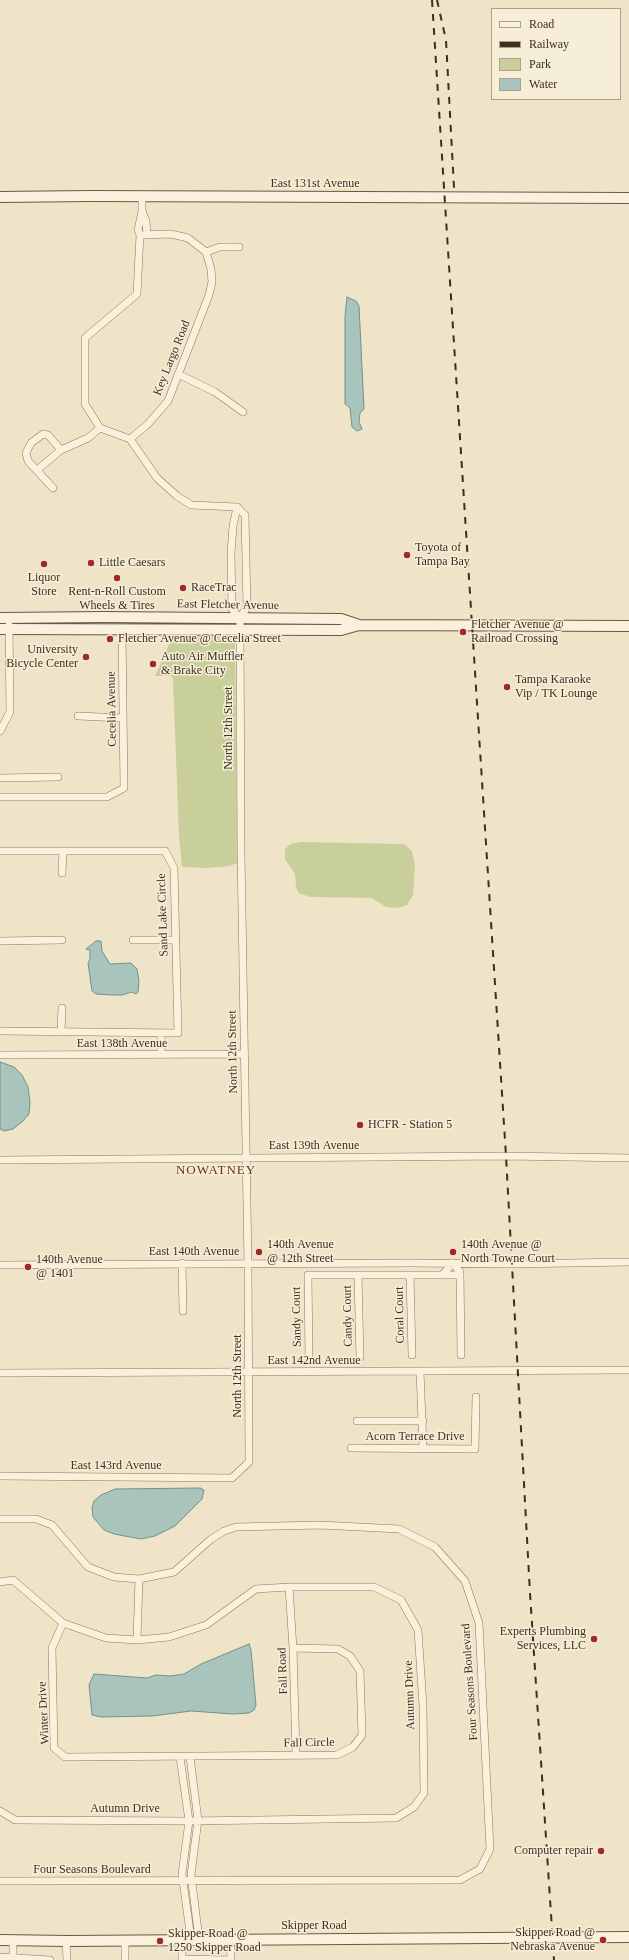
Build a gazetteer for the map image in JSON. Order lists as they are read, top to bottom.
{
  "streets": {
    "street": [
      "East 131st Avenue",
      "Key Largo Road",
      "East Fletcher Avenue",
      "Cecelia Avenue",
      "North 12th Street",
      "Sand Lake Circle",
      "East 138th Avenue",
      "East 139th Avenue",
      "East 140th Avenue",
      "Coral Court",
      "Candy Court",
      "Sandy Court",
      "East 142nd Avenue",
      "Acorn Terrace Drive",
      "East 143rd Avenue",
      "Fall Road",
      "Four Seasons Boulevard",
      "Autumn Drive",
      "Winter Drive",
      "Fall Circle",
      "Skipper Road"
    ]
  },
  "crossings": [
    ["East Fletcher Avenue", "Cecelia Avenue"],
    ["East Fletcher Avenue", "North 12th Street"],
    ["North 12th Street", "East 138th Avenue"],
    ["North 12th Street", "East 139th Avenue"],
    ["North 12th Street", "East 140th Avenue"],
    ["North 12th Street", "East 142nd Avenue"],
    ["North 12th Street", "East 143rd Avenue"],
    ["Candy Court", "Sandy Court"],
    ["Fall Road", "Autumn Drive"],
    ["Fall Road", "Fall Circle"],
    ["Autumn Drive", "Winter Drive"],
    ["Winter Drive", "Fall Circle"]
  ],
  "districts": ["NOWATNEY"],
  "places": [
    "Toyota of Tampa Bay",
    "Little Caesars",
    "Liquor Store",
    "Rent-n-Roll Custom Wheels & Tires",
    "RaceTrac",
    "Fletcher Avenue @ Railroad Crossing",
    "Fletcher Avenue @ Cecelia Street",
    "University Bicycle Center",
    "Auto Air Muffler & Brake City",
    "Tampa Karaoke Vip / TK Lounge",
    "HCFR - Station 5",
    "140th Avenue @ 12th Street",
    "140th Avenue @ North Towne Court",
    "140th Avenue @ 1401",
    "Experts Plumbing Services, LLC",
    "Computer repair",
    "Skipper Road @ Nebraska Avenue",
    "Skipper Road @ 1250 Skipper Road"
  ],
  "legend": [
    "Road",
    "Railway",
    "Park",
    "Water"
  ]
}
